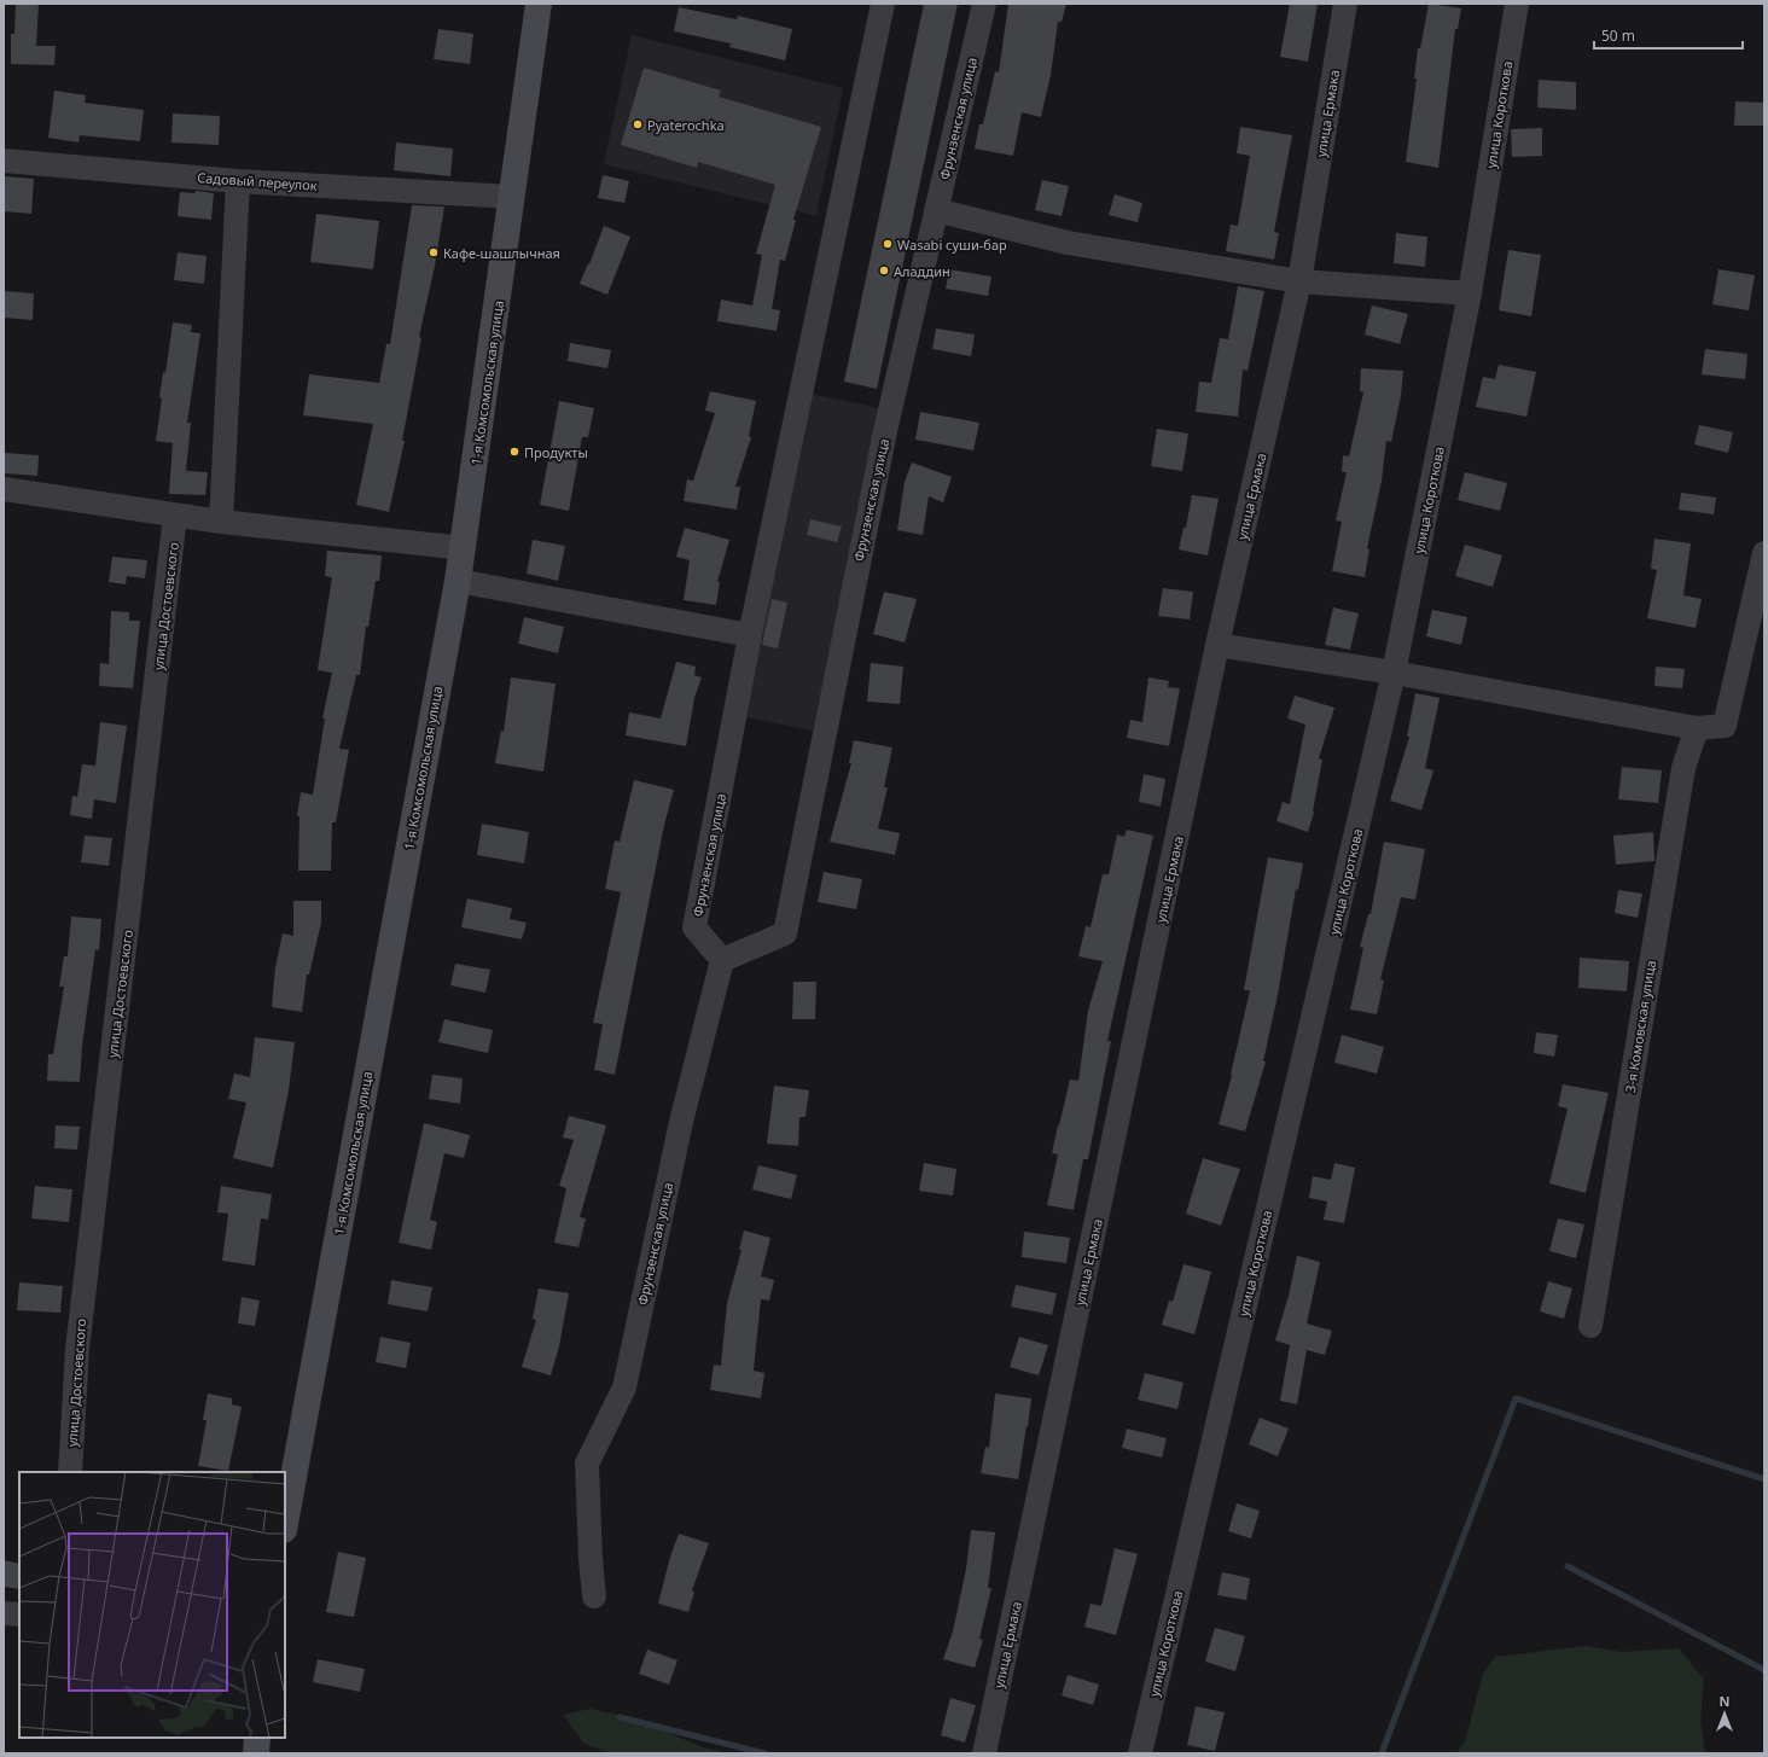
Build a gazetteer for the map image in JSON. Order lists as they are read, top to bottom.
{
  "streets": {
    "main road": ["1-я Комсомольская улица"],
    "street": [
      "улица Ермака",
      "улица Короткова",
      "Фрунзенская улица",
      "Садовый переулок",
      "улица Достоевского",
      "3-я Комовская улица"
    ]
  },
  "crossings": [
    ["Садовый переулок", "1-я Комсомольская улица"]
  ],
  "places": [
    "Pyaterochka",
    "Wasabi суши-бар",
    "Кафе-шашлычная",
    "Аладдин",
    "Продукты"
  ],
  "scale_bar": "50 m",
  "north": "top"
}
